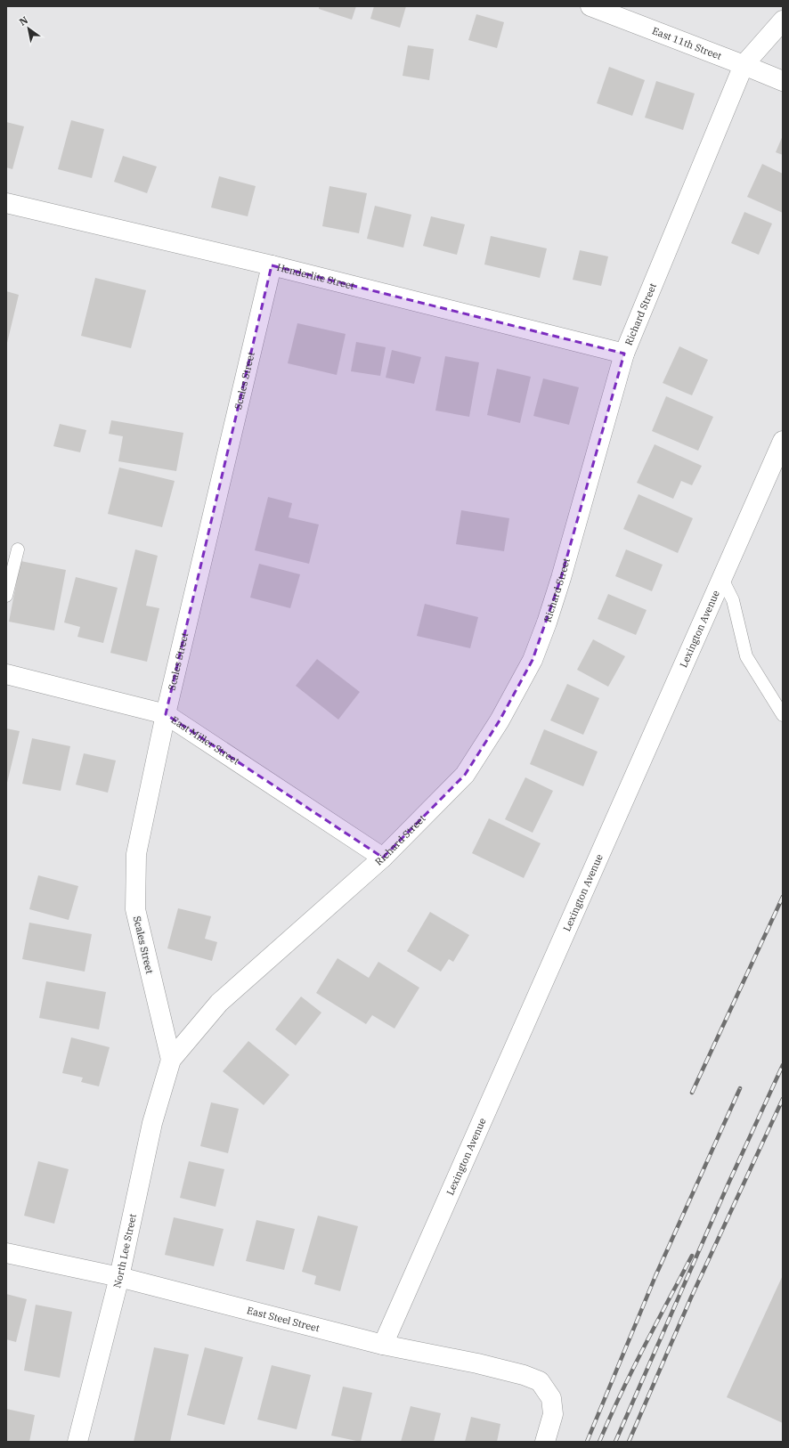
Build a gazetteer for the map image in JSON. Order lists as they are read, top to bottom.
{
  "streets": {
    "street": [
      "East 11th Street",
      "Henderlite Street",
      "Richard Street",
      "Scales Street",
      "Lexington Avenue",
      "East Miller Street",
      "North Lee Street",
      "East Steel Street"
    ]
  },
  "crossings": [
    ["East 11th Street", "Richard Street"],
    ["Henderlite Street", "Richard Street"],
    ["Henderlite Street", "Scales Street"],
    ["Richard Street", "Scales Street"],
    ["Richard Street", "East Miller Street"],
    ["Richard Street", "North Lee Street"],
    ["Scales Street", "East Miller Street"],
    ["Scales Street", "North Lee Street"],
    ["Lexington Avenue", "East Steel Street"],
    ["North Lee Street", "East Steel Street"]
  ],
  "north": "top left"
}
